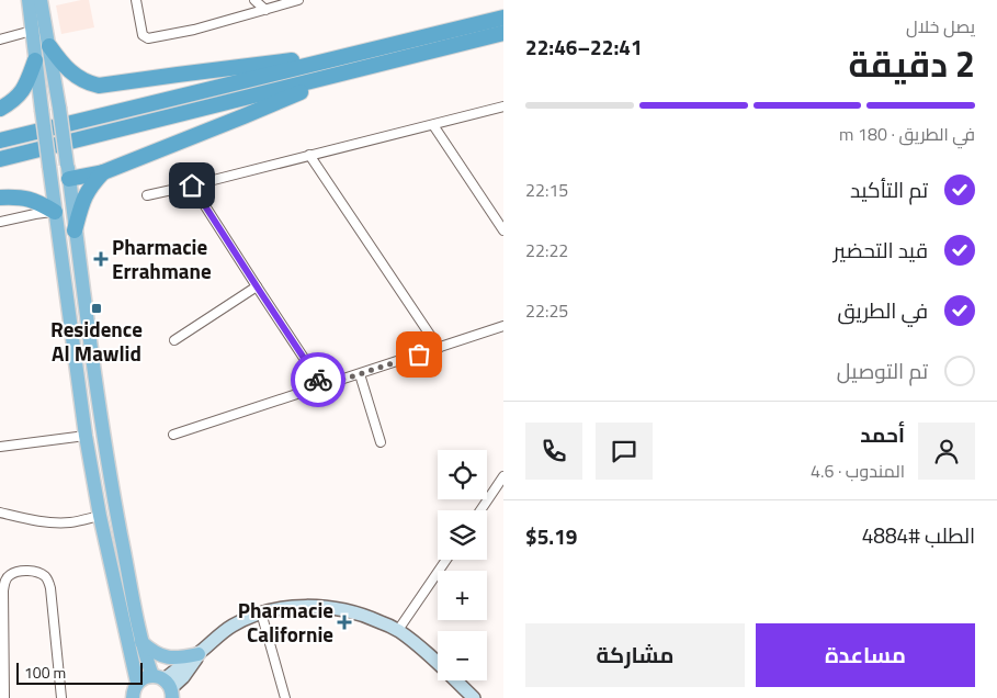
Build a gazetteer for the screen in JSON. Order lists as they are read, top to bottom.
{
  "places": {
    "health": ["Pharmacie Errahmane", "Pharmacie Californie"],
    "transit": ["Residence Al Mawlid"]
  },
  "scale_bar": "100 m",
  "page": {
    "heading": ["2 دقيقة", "يصل خلال", "22:41–22:46"],
    "panel": [
      "أحمد",
      "المندوب · 4.6",
      "الطلب #4884",
      "$5.19"
    ],
    "bar": "في الطريق · 180 m",
    "list": [
      ["تم التأكيد", "22:15"],
      ["قيد التحضير", "22:22"],
      ["في الطريق", "22:25"],
      "تم التوصيل"
    ],
    "map_buttons": ["+", "−"],
    "buttons": ["مساعدة", "مشاركة"],
    "scale": "100 m"
  }
}
